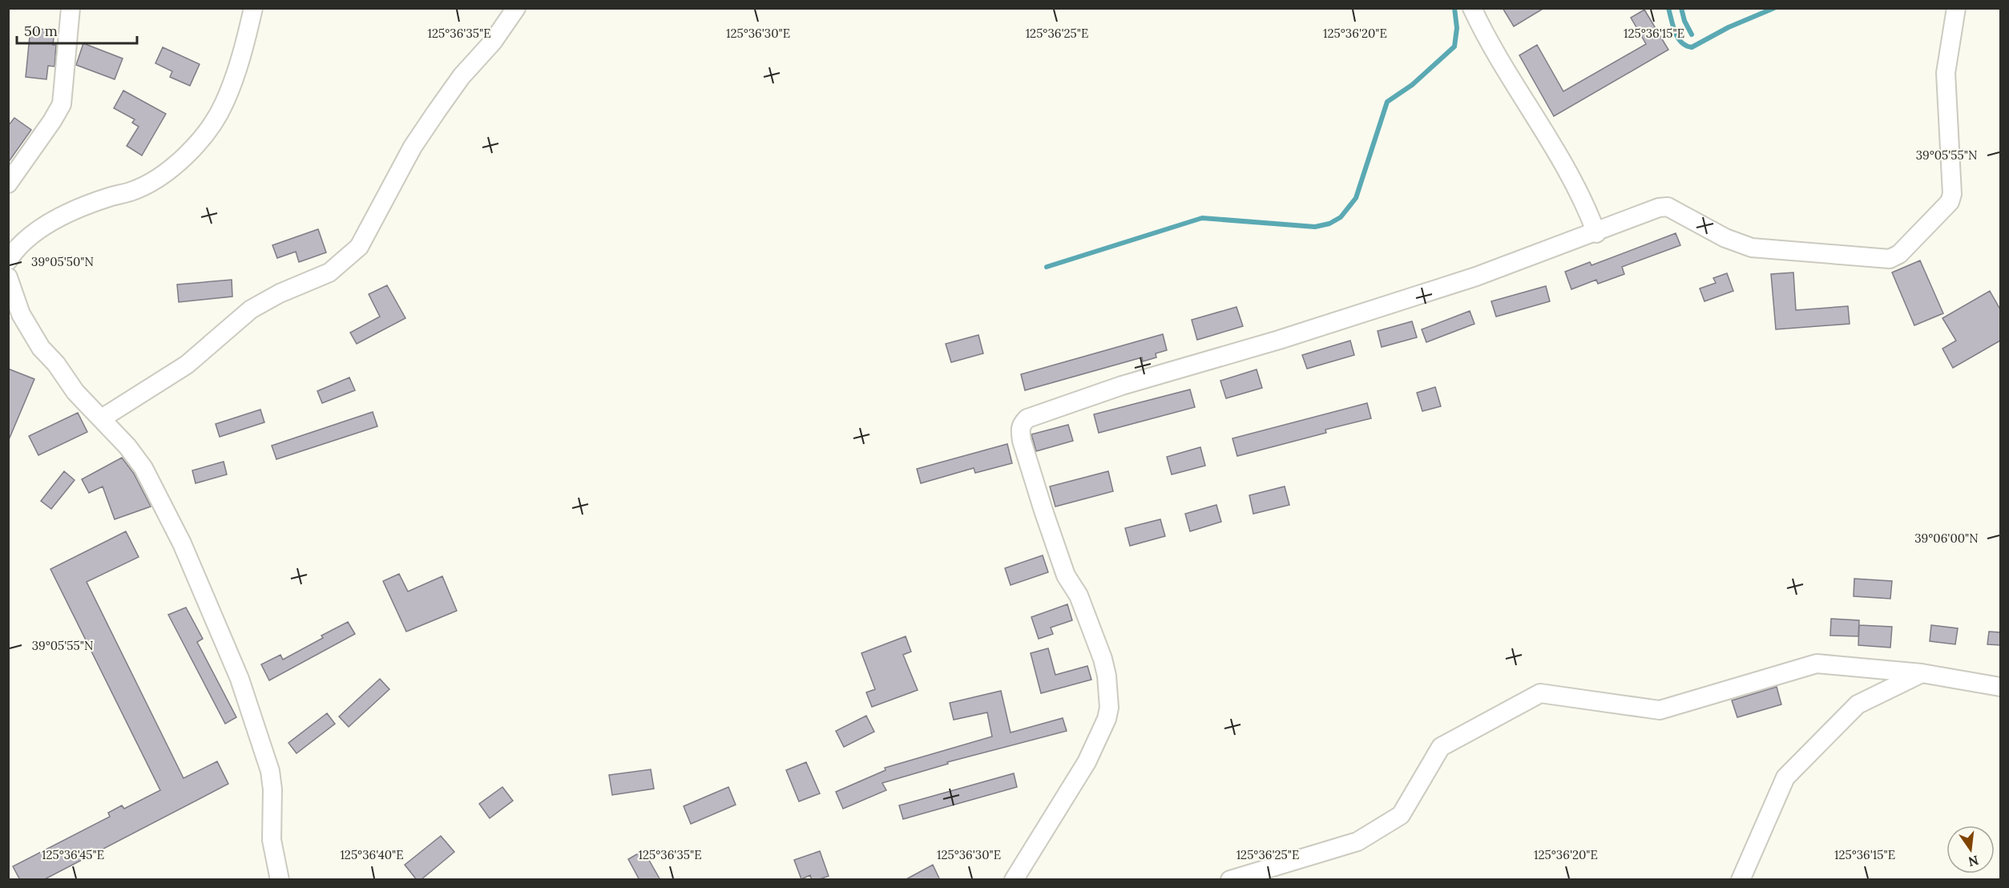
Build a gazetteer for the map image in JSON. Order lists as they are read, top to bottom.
{
  "scale_bar": "50 m",
  "north": "bottom",
  "coordinates": [
    "125°36'35\"E",
    "125°36'30\"E",
    "125°36'25\"E",
    "125°36'20\"E",
    "125°36'15\"E",
    "39°05'55\"N",
    "39°05'50\"N",
    "39°06'00\"N",
    "125°36'45\"E",
    "125°36'40\"E"
  ]
}
